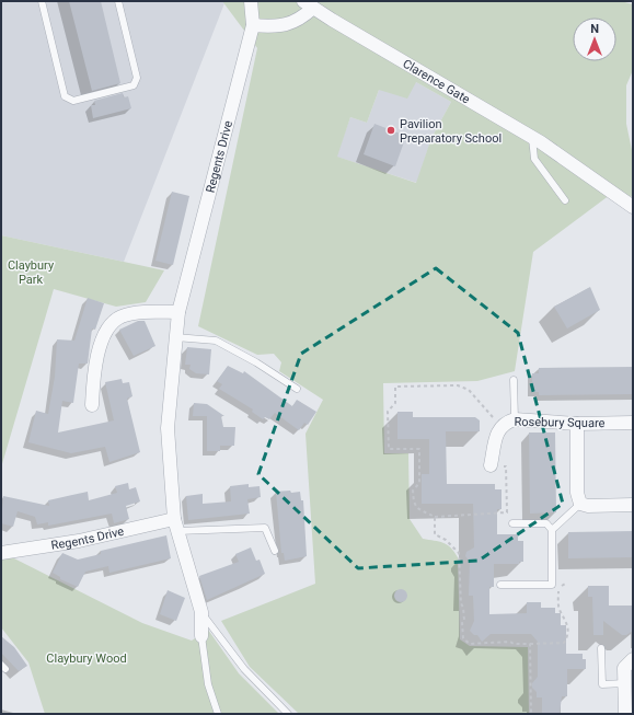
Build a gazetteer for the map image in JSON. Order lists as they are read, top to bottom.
{
  "streets": {
    "street": ["Clarence Gate", "Regents Drive", "Rosebury Square"]
  },
  "parks": ["Claybury Park", "Claybury Wood"],
  "places": ["Pavilion Preparatory School"],
  "north": "top"
}
